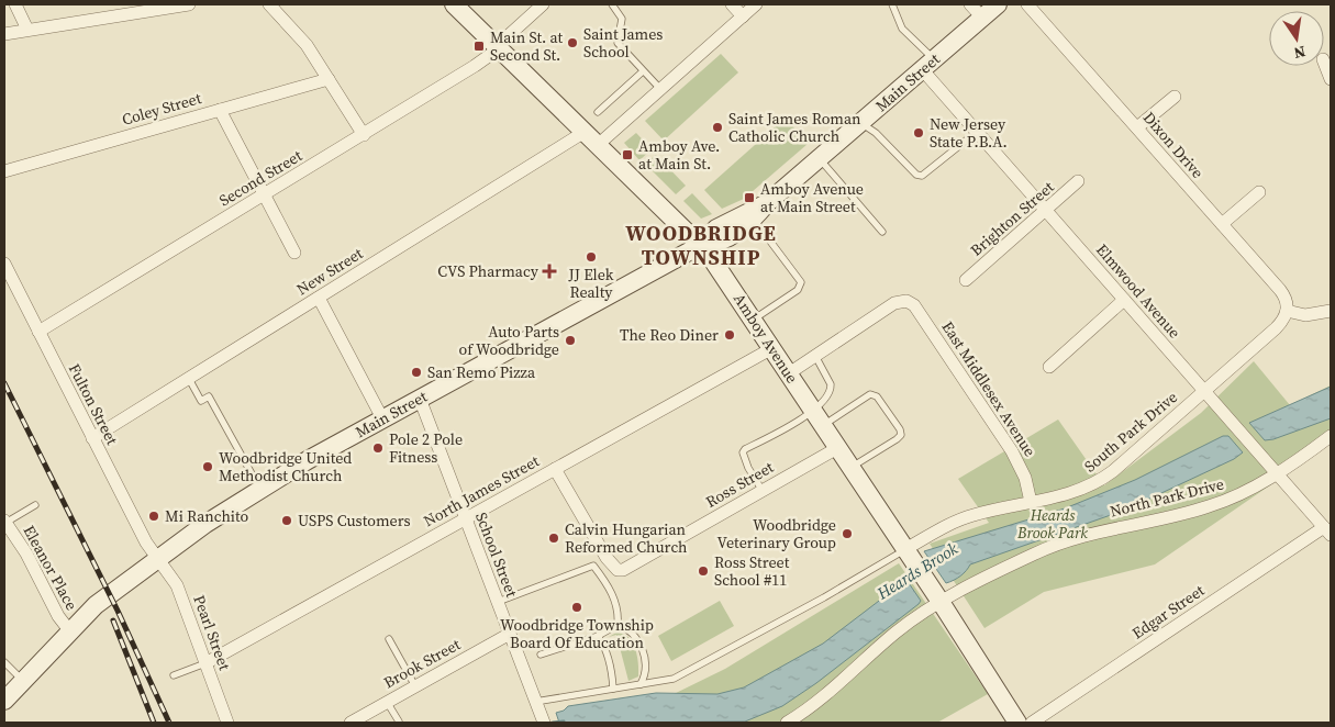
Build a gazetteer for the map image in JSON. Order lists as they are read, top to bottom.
{
  "streets": {
    "main road": ["Main Street", "Amboy Avenue"],
    "street": [
      "Coley Street",
      "Dixon Drive",
      "Second Street",
      "Brighton Street",
      "New Street",
      "Elmwood Avenue",
      "East Middlesex Avenue",
      "Fulton Street",
      "South Park Drive",
      "Ross Street",
      "North James Street",
      "North Park Drive",
      "School Street",
      "Eleanor Place",
      "Edgar Street",
      "Pearl Street",
      "Brook Street"
    ]
  },
  "crossings": [
    ["Main Street", "Elmwood Avenue"],
    ["Main Street", "Amboy Avenue"],
    ["Main Street", "Fulton Street"],
    ["Main Street", "School Street"],
    ["Main Street", "Eleanor Place"],
    ["Main Street", "Pearl Street"],
    ["Dixon Drive", "South Park Drive"],
    ["Second Street", "Amboy Avenue"],
    ["Second Street", "Fulton Street"],
    ["Brighton Street", "Elmwood Avenue"],
    ["New Street", "Amboy Avenue"],
    ["New Street", "Fulton Street"],
    ["Elmwood Avenue", "South Park Drive"],
    ["Elmwood Avenue", "North Park Drive"],
    ["Elmwood Avenue", "Edgar Street"],
    ["Amboy Avenue", "South Park Drive"],
    ["Amboy Avenue", "Ross Street"],
    ["Amboy Avenue", "North James Street"],
    ["Amboy Avenue", "North Park Drive"],
    ["East Middlesex Avenue", "South Park Drive"],
    ["Fulton Street", "Pearl Street"],
    ["North James Street", "School Street"],
    ["North James Street", "Pearl Street"],
    ["School Street", "Brook Street"]
  ],
  "districts": ["WOODBRIDGE TOWNSHIP"],
  "water": ["Heards Brook"],
  "parks": ["Heards Brook Park"],
  "places": {
    "other": [
      "Saint James School",
      "Saint James Roman Catholic Church",
      "New Jersey State P.B.A.",
      "JJ Elek Realty",
      "The Reo Diner",
      "Auto Parts of Woodbridge",
      "San Remo Pizza",
      "Pole 2 Pole Fitness",
      "Woodbridge United Methodist Church",
      "Mi Ranchito",
      "USPS Customers",
      "Woodbridge Veterinary Group",
      "Calvin Hungarian Reformed Church",
      "Ross Street School #11",
      "Woodbridge Township Board Of Education"
    ],
    "transit": ["Main St. at Second St.", "Amboy Ave. at Main St.", "Amboy Avenue at Main Street"],
    "health": ["CVS Pharmacy"]
  },
  "north": "bottom"
}
